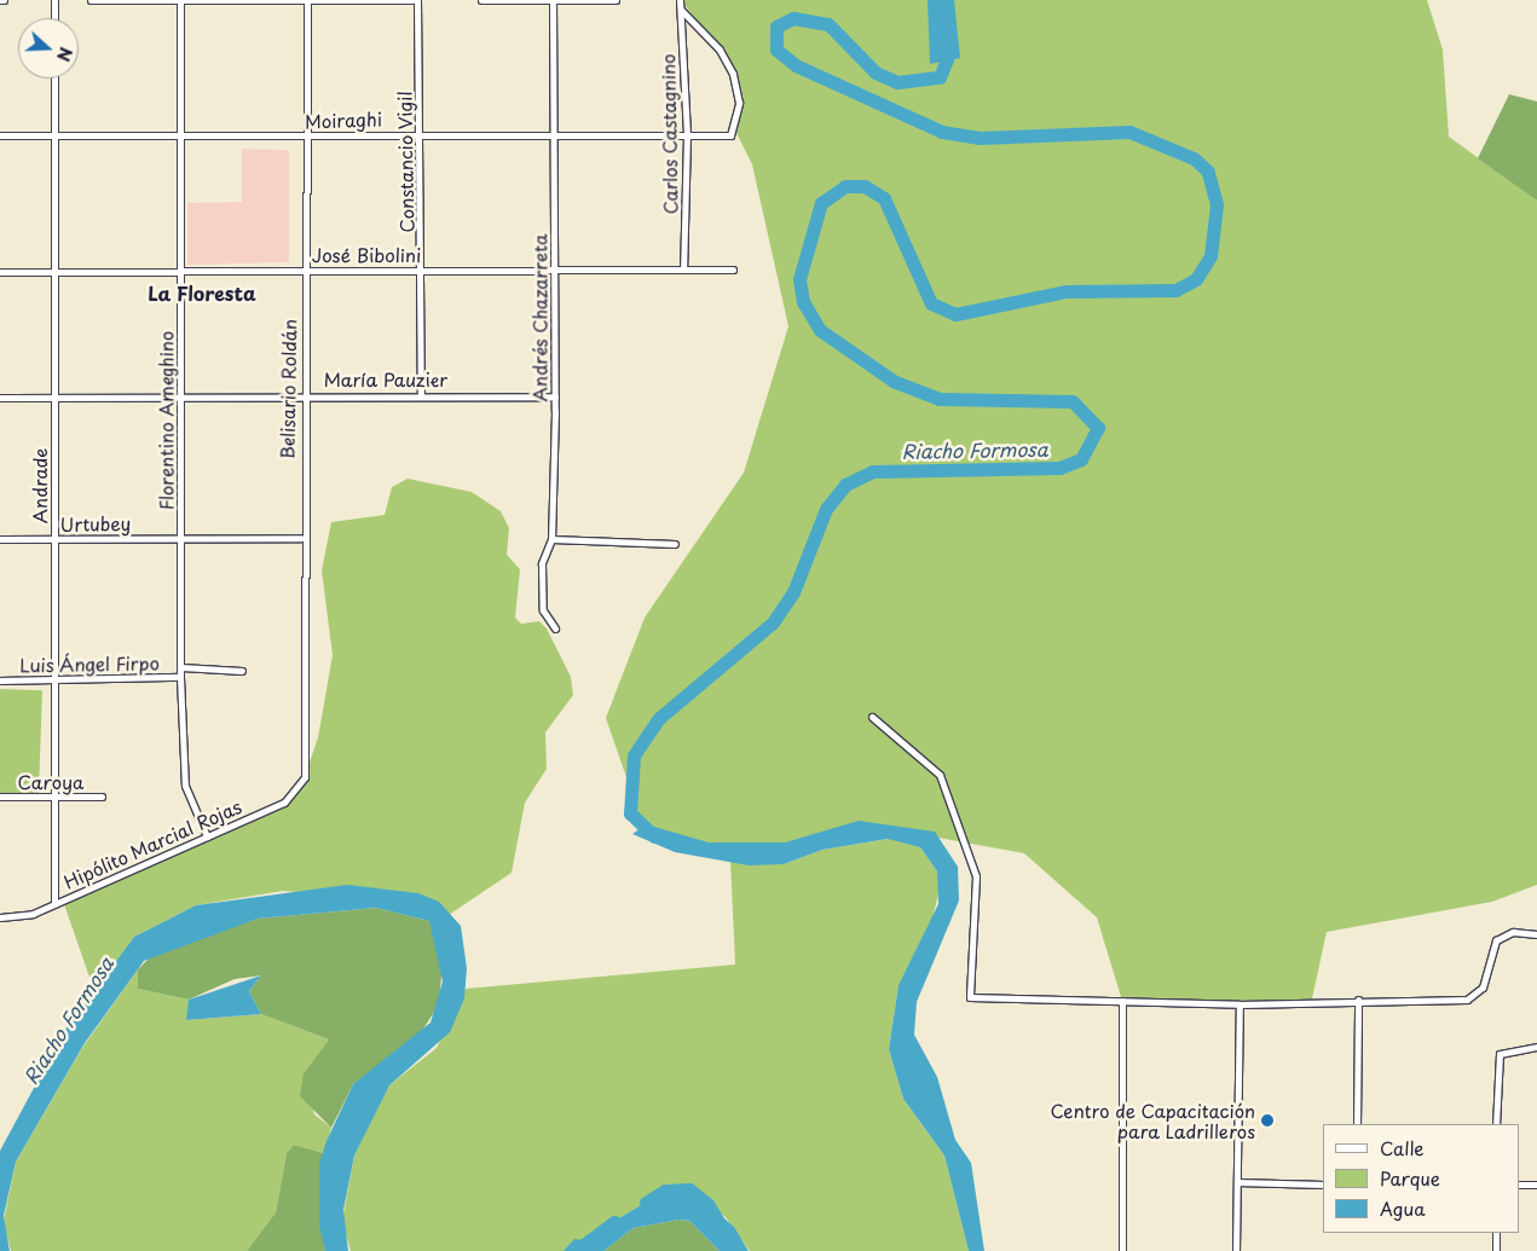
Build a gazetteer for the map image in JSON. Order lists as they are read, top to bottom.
{
  "streets": {
    "street": [
      "Moiraghi",
      "Carlos Castagnino",
      "Constancio Vigil",
      "José Bibolini",
      "Andrés Chazarreta",
      "María Pauzier",
      "Belisario Roldán",
      "Florentino Ameghino",
      "Andrade",
      "Urtubey",
      "Luis Ángel Firpo",
      "Caroya",
      "Hipólito Marcial Rojas"
    ]
  },
  "crossings": [
    ["Moiraghi", "Carlos Castagnino"],
    ["Moiraghi", "Constancio Vigil"],
    ["Moiraghi", "Andrés Chazarreta"],
    ["Moiraghi", "Belisario Roldán"],
    ["Moiraghi", "Florentino Ameghino"],
    ["Moiraghi", "Andrade"],
    ["Carlos Castagnino", "José Bibolini"],
    ["Constancio Vigil", "José Bibolini"],
    ["Constancio Vigil", "María Pauzier"],
    ["José Bibolini", "Andrés Chazarreta"],
    ["José Bibolini", "Belisario Roldán"],
    ["José Bibolini", "Florentino Ameghino"],
    ["José Bibolini", "Andrade"],
    ["Andrés Chazarreta", "María Pauzier"],
    ["María Pauzier", "Belisario Roldán"],
    ["María Pauzier", "Florentino Ameghino"],
    ["María Pauzier", "Andrade"],
    ["Belisario Roldán", "Urtubey"],
    ["Belisario Roldán", "Hipólito Marcial Rojas"],
    ["Florentino Ameghino", "Urtubey"],
    ["Florentino Ameghino", "Luis Ángel Firpo"],
    ["Florentino Ameghino", "Hipólito Marcial Rojas"],
    ["Andrade", "Urtubey"],
    ["Andrade", "Luis Ángel Firpo"],
    ["Andrade", "Caroya"],
    ["Andrade", "Hipólito Marcial Rojas"]
  ],
  "districts": ["La Floresta"],
  "water": ["Riacho Formosa"],
  "places": ["Centro de Capacitación para Ladrilleros"],
  "legend": ["Calle", "Parque", "Agua"],
  "north": "right"
}
